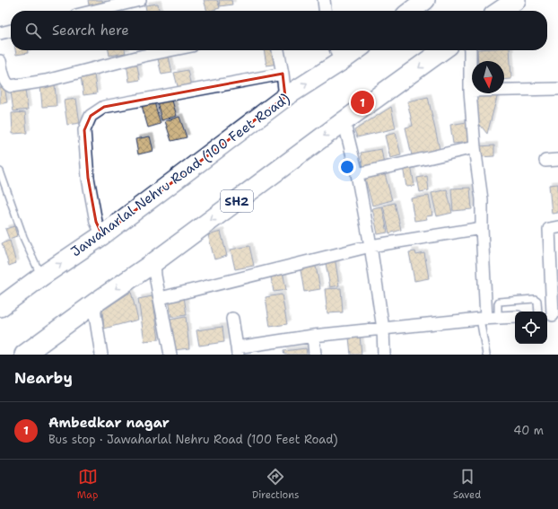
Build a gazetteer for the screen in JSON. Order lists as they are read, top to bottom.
{
  "streets": {
    "main road": ["Jawaharlal Nehru Road (100 Feet Road)", "SH2"]
  },
  "north": "bottom",
  "page": {
    "search": "Search here",
    "pins": "1",
    "heading": "Nearby",
    "list": [
      {
        "mark": "1",
        "name": "Ambedkar nagar",
        "note": "Bus stop · Jawaharlal Nehru Road (100 Feet Road)",
        "value": "40 m"
      }
    ],
    "nav": ["Map", "Directions", "Saved"]
  }
}
